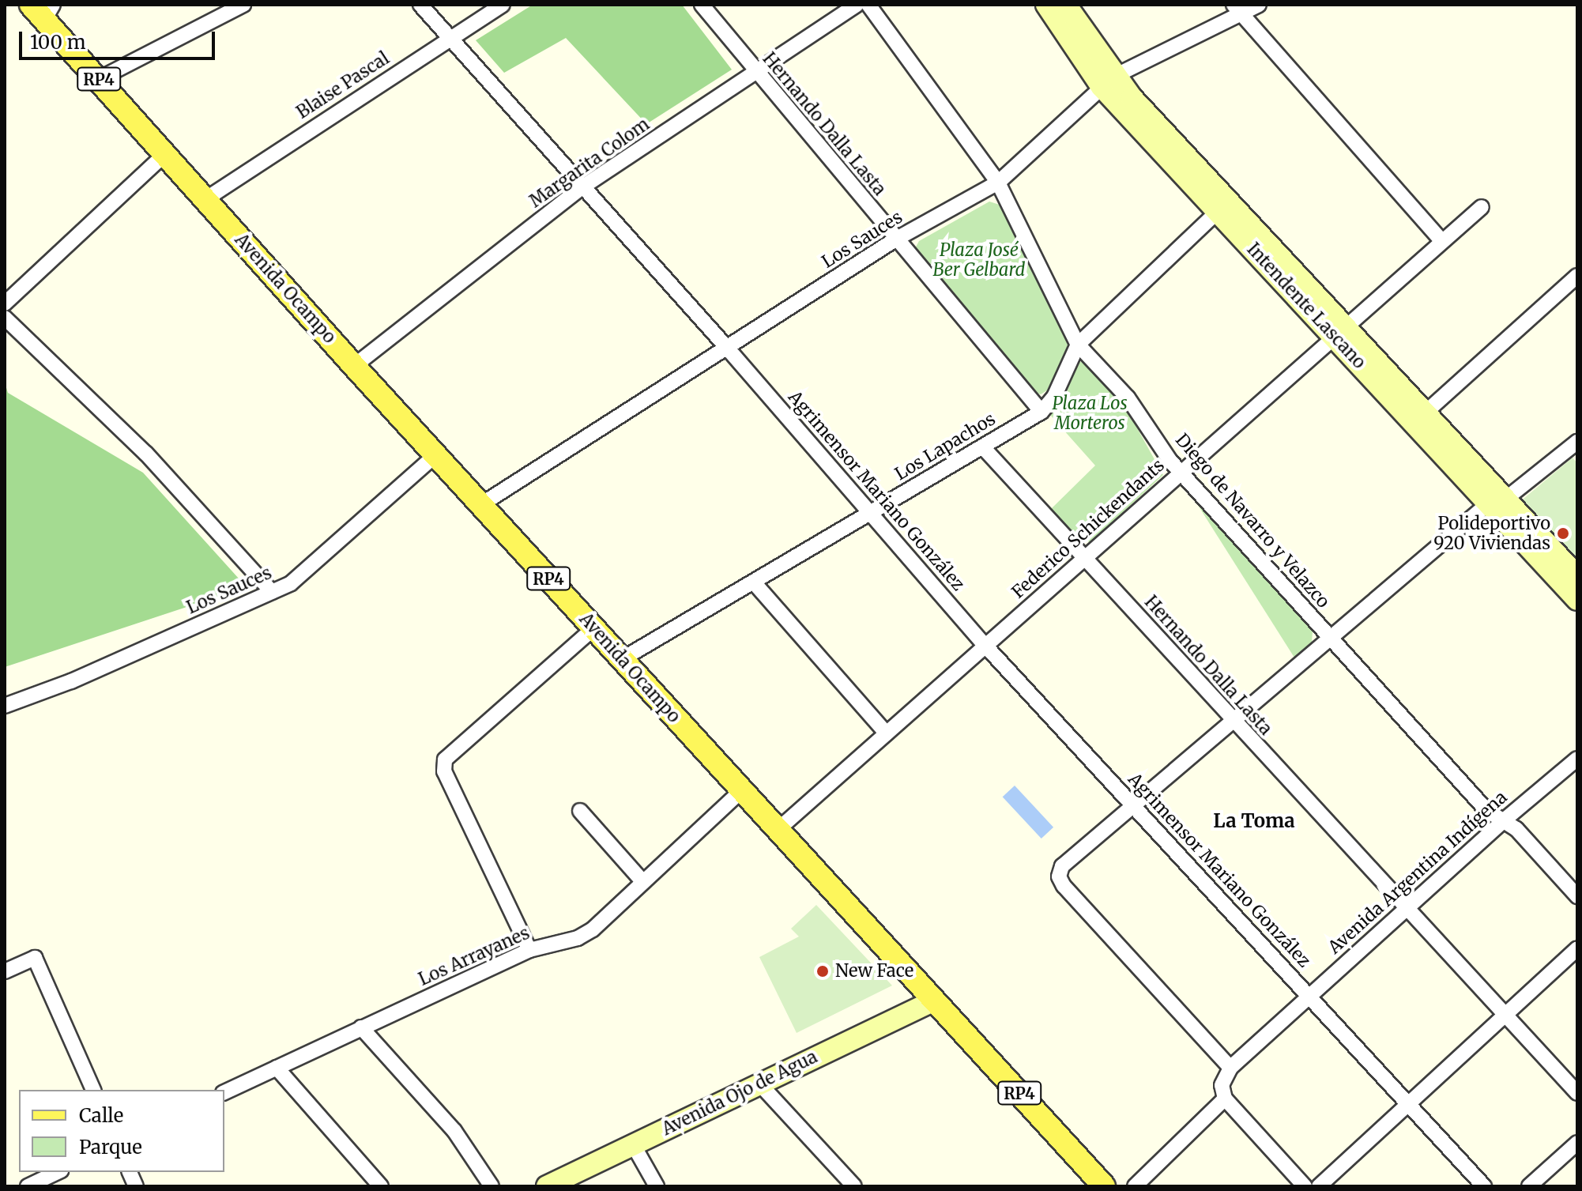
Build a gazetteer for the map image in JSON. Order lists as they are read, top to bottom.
{
  "streets": {
    "main road": [
      "RP4",
      "Avenida Ocampo",
      "Intendente Lascano",
      "Avenida Ojo de Agua"
    ],
    "street": [
      "Blaise Pascal",
      "Hernando Dalla Lasta",
      "Margarita Colom",
      "Los Sauces",
      "Los Lapachos",
      "Agrimensor Mariano González",
      "Diego de Navarro y Velazco",
      "Federico Schickendants",
      "Avenida Argentina Indígena",
      "Los Arrayanes"
    ]
  },
  "crossings": [
    ["Blaise Pascal", "Avenida Ocampo"],
    ["Blaise Pascal", "Agrimensor Mariano González"],
    ["Hernando Dalla Lasta", "Margarita Colom"],
    ["Hernando Dalla Lasta", "Los Sauces"],
    ["Hernando Dalla Lasta", "Los Lapachos"],
    ["Hernando Dalla Lasta", "Federico Schickendants"],
    ["Hernando Dalla Lasta", "Avenida Argentina Indígena"],
    ["Margarita Colom", "Avenida Ocampo"],
    ["Margarita Colom", "Agrimensor Mariano González"],
    ["Los Sauces", "Avenida Ocampo"],
    ["Los Sauces", "Intendente Lascano"],
    ["Los Sauces", "Agrimensor Mariano González"],
    ["Los Sauces", "Diego de Navarro y Velazco"],
    ["Avenida Ocampo", "Los Lapachos"],
    ["Avenida Ocampo", "Federico Schickendants"],
    ["Avenida Ocampo", "Los Arrayanes"],
    ["Avenida Ocampo", "Avenida Ojo de Agua"],
    ["Intendente Lascano", "Los Lapachos"],
    ["Intendente Lascano", "Federico Schickendants"],
    ["Los Lapachos", "Agrimensor Mariano González"],
    ["Los Lapachos", "Diego de Navarro y Velazco"],
    ["Agrimensor Mariano González", "Federico Schickendants"],
    ["Agrimensor Mariano González", "Avenida Argentina Indígena"],
    ["Diego de Navarro y Velazco", "Federico Schickendants"],
    ["Diego de Navarro y Velazco", "Avenida Argentina Indígena"]
  ],
  "districts": ["La Toma"],
  "parks": ["Plaza José Ber Gelbard", "Plaza Los Morteros"],
  "places": ["Polideportivo 920 Viviendas", "New Face"],
  "legend": ["Calle", "Parque"],
  "scale_bar": "100 m"
}
